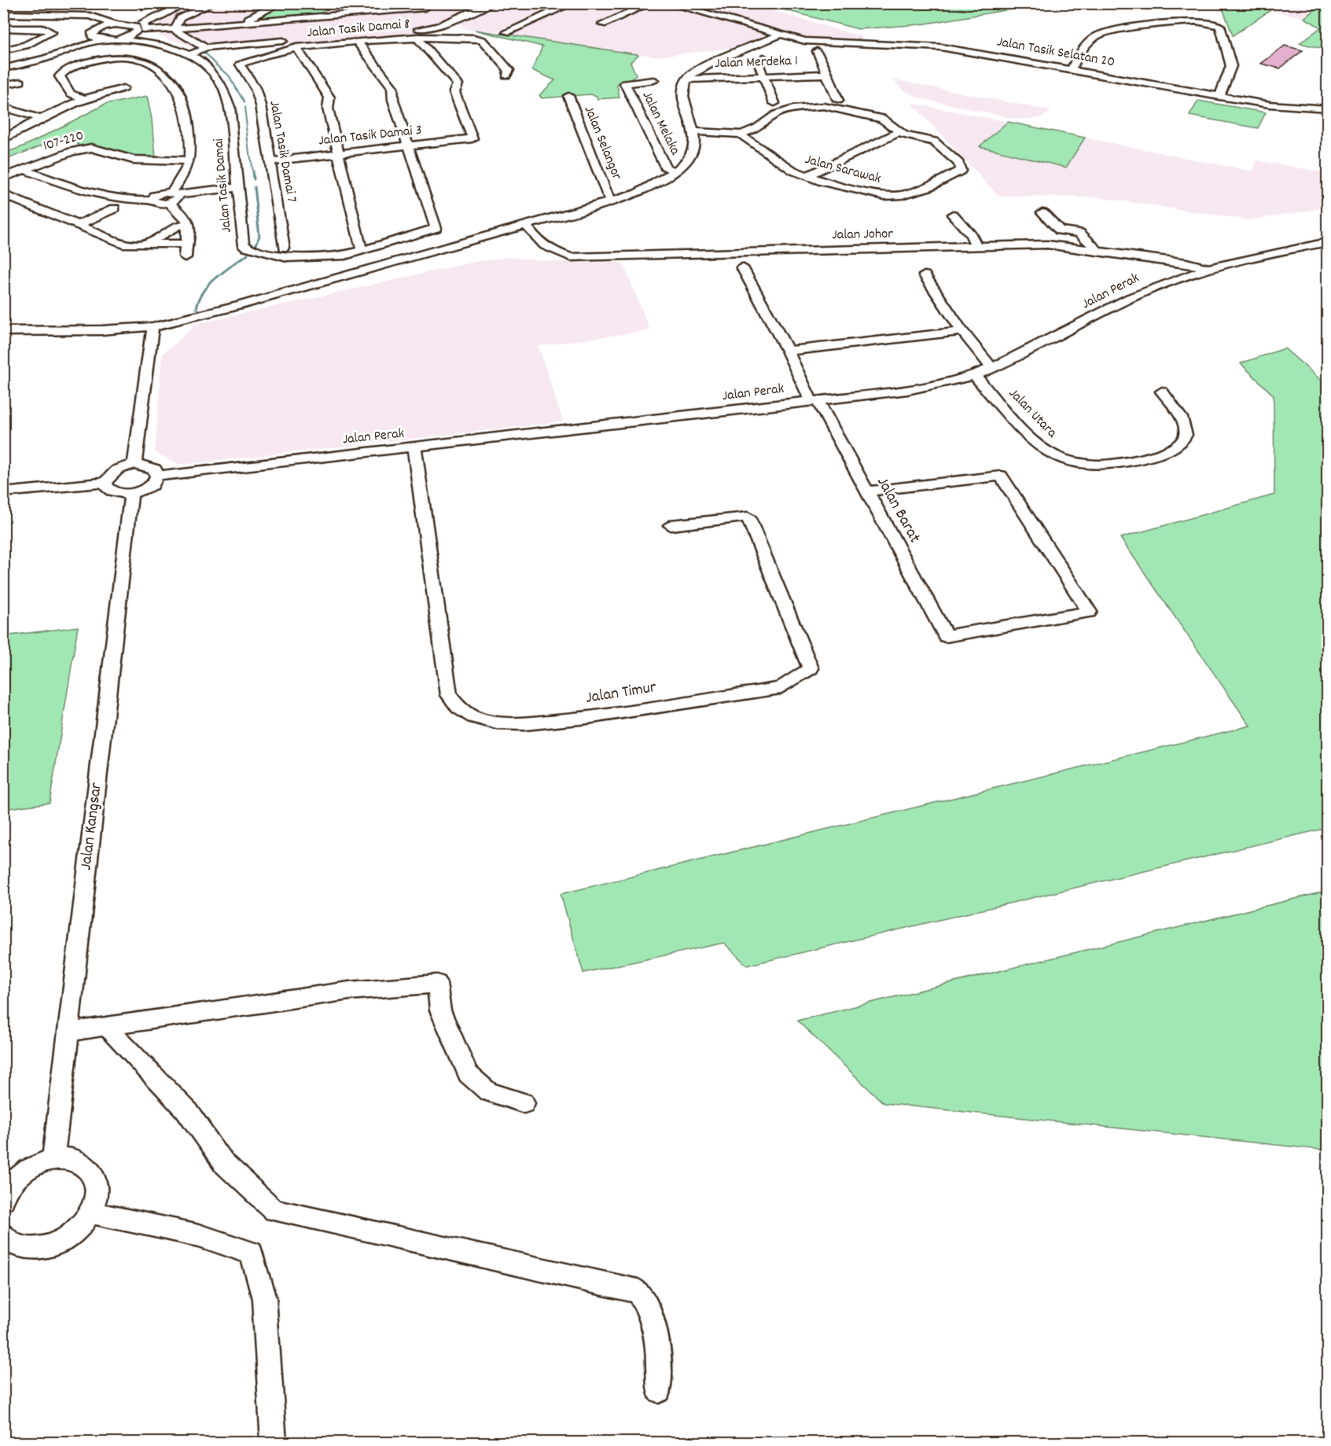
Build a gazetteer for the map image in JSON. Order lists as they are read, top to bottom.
{
  "streets": {
    "street": [
      "Jalan Tasik Damai 8",
      "Jalan Tasik Selatan 20",
      "Jalan Merdeka 1",
      "Jalan Melaka",
      "Jalan Tasik Damai 3",
      "107-220",
      "Jalan Selangor",
      "Jalan Tasik Damai 7",
      "Jalan Sarawak",
      "Jalan Tasik Damai",
      "Jalan Johor",
      "Jalan Perak",
      "Jalan Utara",
      "Jalan Barat",
      "Jalan Timur",
      "Jalan Kangsar"
    ]
  },
  "crossings": [
    ["Jalan Tasik Damai 8", "Jalan Tasik Damai 3"],
    ["Jalan Tasik Damai 8", "Jalan Tasik Damai 7"],
    ["Jalan Tasik Damai 3", "Jalan Tasik Damai 7"],
    ["Jalan Tasik Damai 3", "Jalan Tasik Damai"],
    ["Jalan Johor", "Jalan Perak"],
    ["Jalan Perak", "Jalan Utara"],
    ["Jalan Perak", "Jalan Barat"],
    ["Jalan Perak", "Jalan Timur"]
  ]
}
